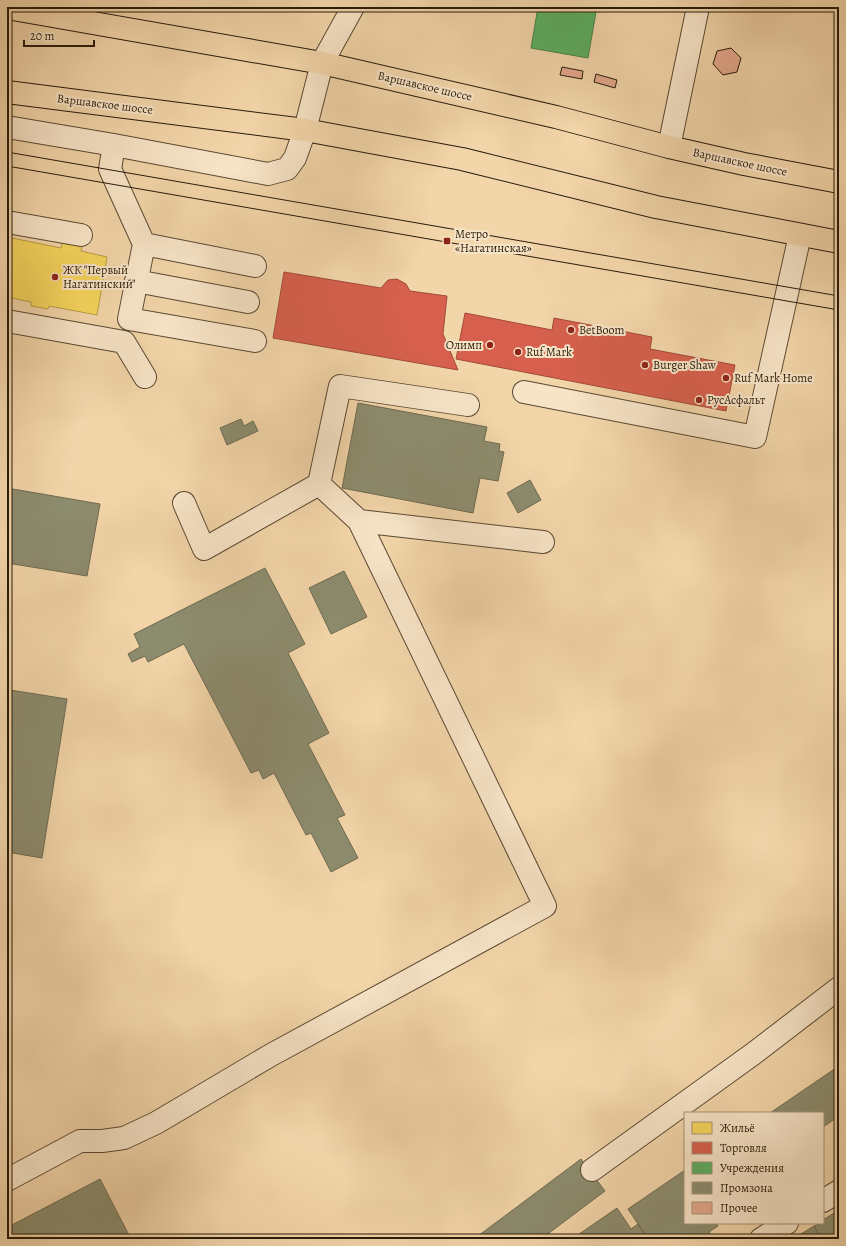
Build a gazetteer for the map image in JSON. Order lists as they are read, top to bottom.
{
  "streets": {
    "main road": ["Варшавское шоссе"]
  },
  "places": {
    "transit": ["Метро «Нагатинская»"],
    "other": [
      "ЖК \"Первый Нагатинский\"",
      "BetBoom",
      "Олимп",
      "Ruf Mark",
      "Burger Shaw",
      "Ruf Mark Home",
      "РусАсфальт"
    ]
  },
  "legend": [
    "Жильё",
    "Торговля",
    "Учреждения",
    "Промзона",
    "Прочее"
  ],
  "scale_bar": "20 m"
}
